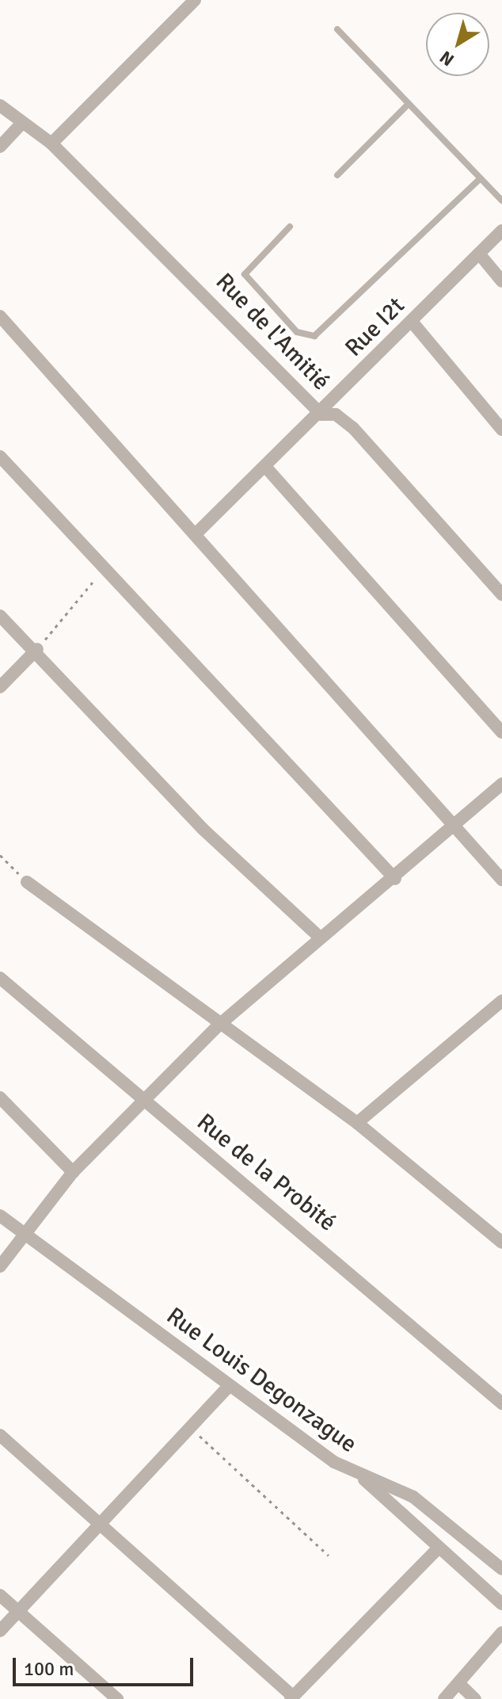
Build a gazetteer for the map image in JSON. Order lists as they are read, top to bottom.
{
  "streets": {
    "street": [
      "Rue I2t",
      "Rue de l'Amitié",
      "Rue de la Probité",
      "Rue Louis Degonzague"
    ]
  },
  "crossings": [
    ["Rue I2t", "Rue de l'Amitié"]
  ],
  "scale_bar": "100 m",
  "north": "bottom left"
}
